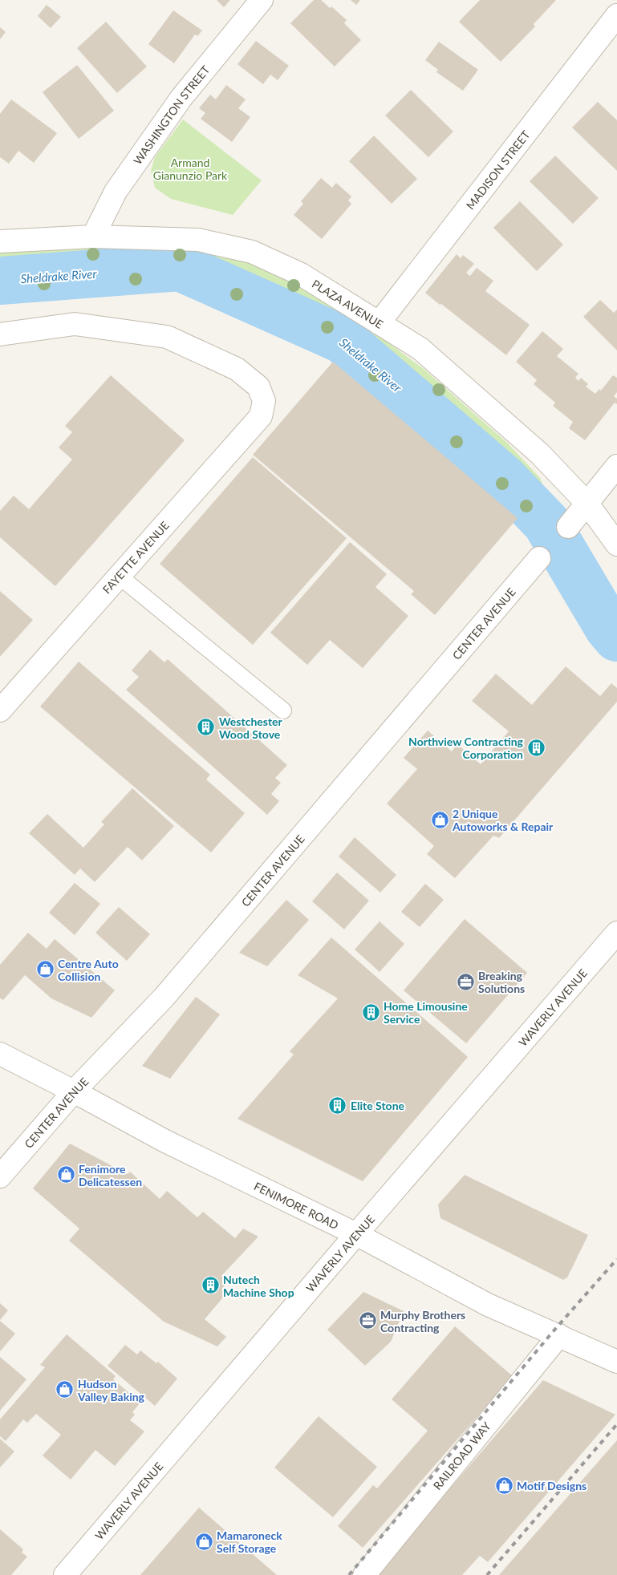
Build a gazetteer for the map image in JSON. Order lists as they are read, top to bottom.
{
  "streets": {
    "street": [
      "WASHINGTON STREET",
      "MADISON STREET",
      "PLAZA AVENUE",
      "FAYETTE AVENUE",
      "CENTER AVENUE",
      "WAVERLY AVENUE",
      "FENIMORE ROAD",
      "RAILROAD WAY"
    ]
  },
  "crossings": [
    ["WASHINGTON STREET", "PLAZA AVENUE"],
    ["MADISON STREET", "PLAZA AVENUE"],
    ["CENTER AVENUE", "FENIMORE ROAD"],
    ["WAVERLY AVENUE", "FENIMORE ROAD"],
    ["FENIMORE ROAD", "RAILROAD WAY"]
  ],
  "water": ["Sheldrake River"],
  "parks": ["Armand Gianunzio Park"],
  "places": {
    "building": [
      "Westchester Wood Stove",
      "Northview Contracting Corporation",
      "Home Limousine Service",
      "Elite Stone",
      "Nutech Machine Shop"
    ],
    "shop": [
      "2 Unique Autoworks & Repair",
      "Centre Auto Collision",
      "Fenimore Delicatessen",
      "Hudson Valley Baking",
      "Motif Designs",
      "Mamaroneck Self Storage"
    ],
    "office": ["Breaking Solutions", "Murphy Brothers Contracting"]
  }
}
